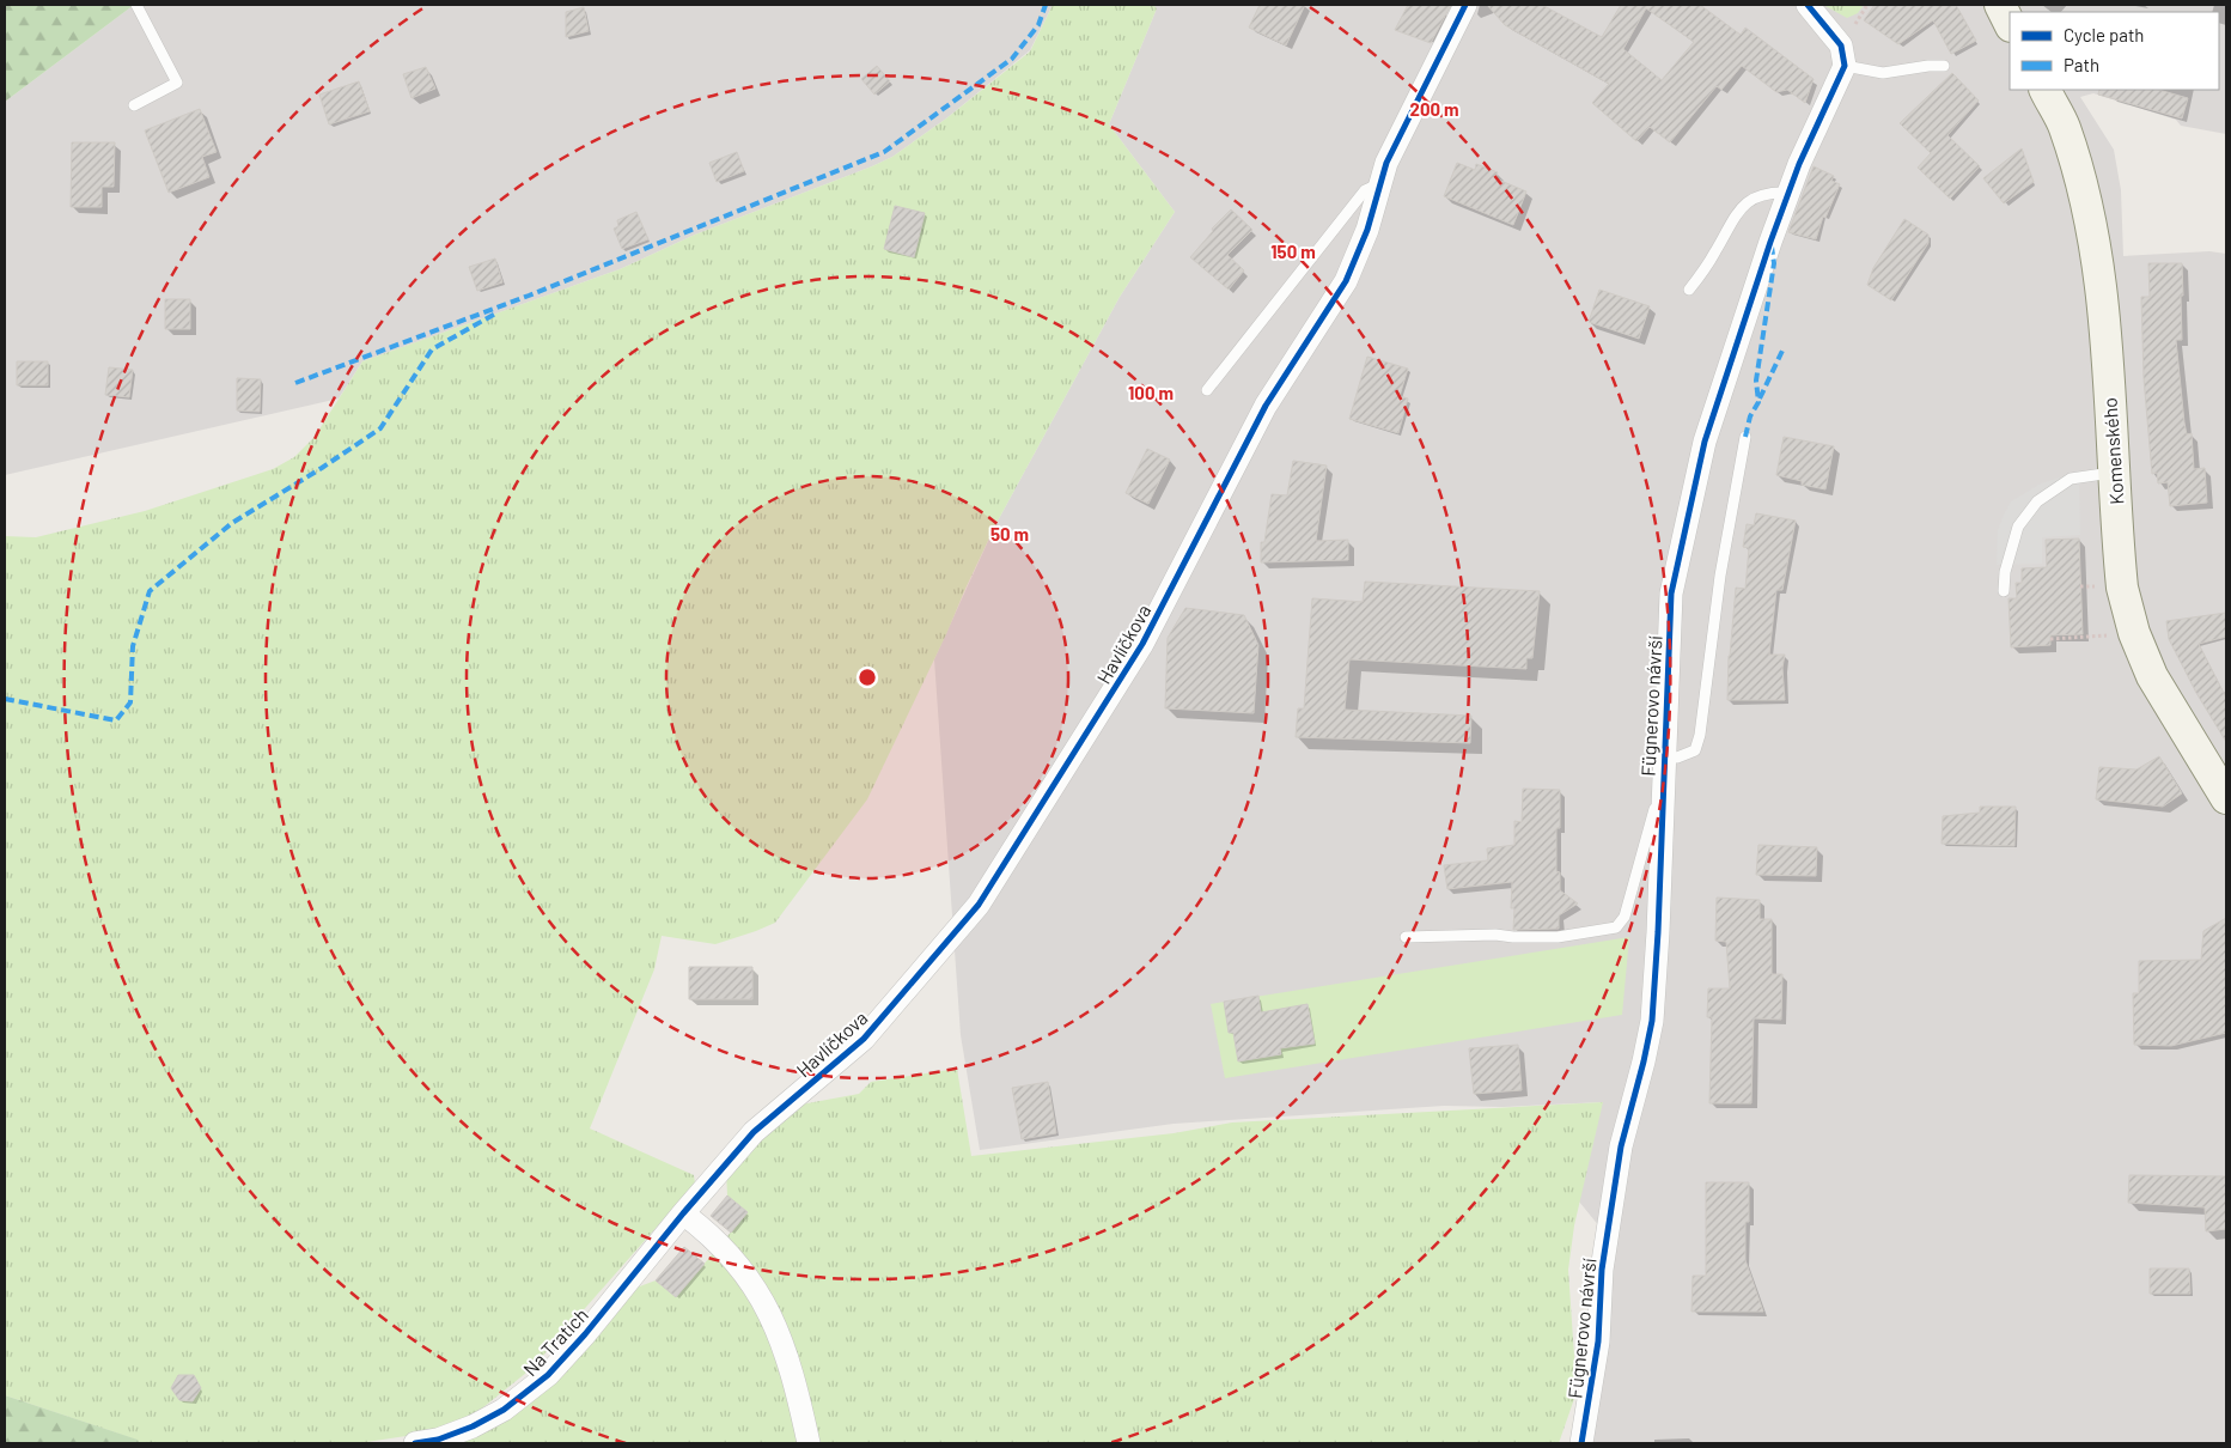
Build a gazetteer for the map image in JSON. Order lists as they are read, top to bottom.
{
  "streets": {
    "main road": ["Komenského"],
    "street": ["Havlíčkova", "Fügnerovo návrší", "Na Tratích"]
  },
  "crossings": [
    ["Havlíčkova", "Na Tratích"]
  ],
  "legend": ["Cycle path", "Path"],
  "rings": [
    "200 m",
    "150 m",
    "100 m",
    "50 m"
  ]
}
